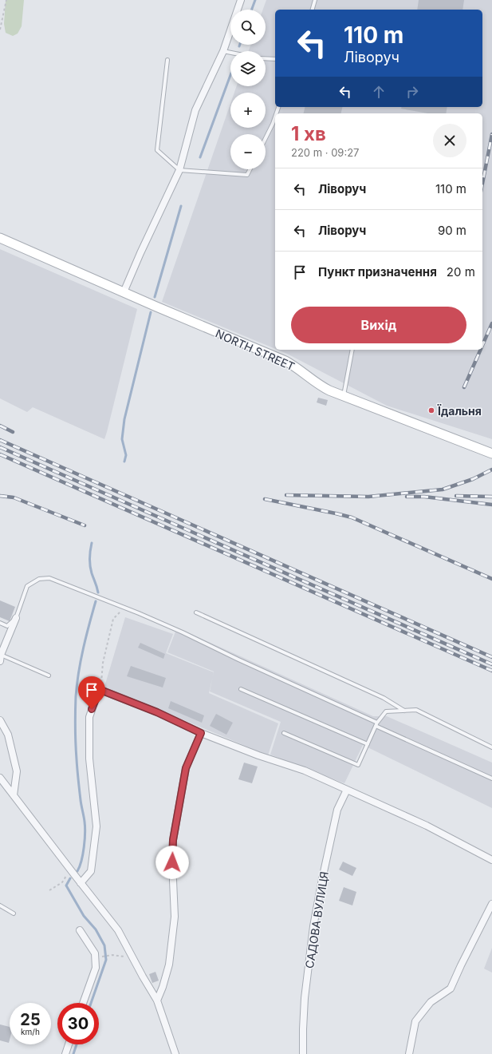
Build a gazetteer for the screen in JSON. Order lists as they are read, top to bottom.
{
  "streets": {
    "street": ["NORTH STREET", "САДОВА ВУЛИЦЯ"]
  },
  "places": ["Їдальня"],
  "page": {
    "map_buttons": ["+", "−"],
    "turn": ["110 m", "Ліворуч"],
    "heading": ["1 хв", "220 m · 09:27"],
    "list": [
      {
        "name": "Ліворуч",
        "value": "110 m"
      },
      {
        "name": "Ліворуч",
        "value": "90 m"
      },
      {
        "name": "Пункт призначення",
        "value": "20 m"
      }
    ],
    "buttons": "Вихід",
    "speed": "25 km/h",
    "limit": "30"
  }
}
